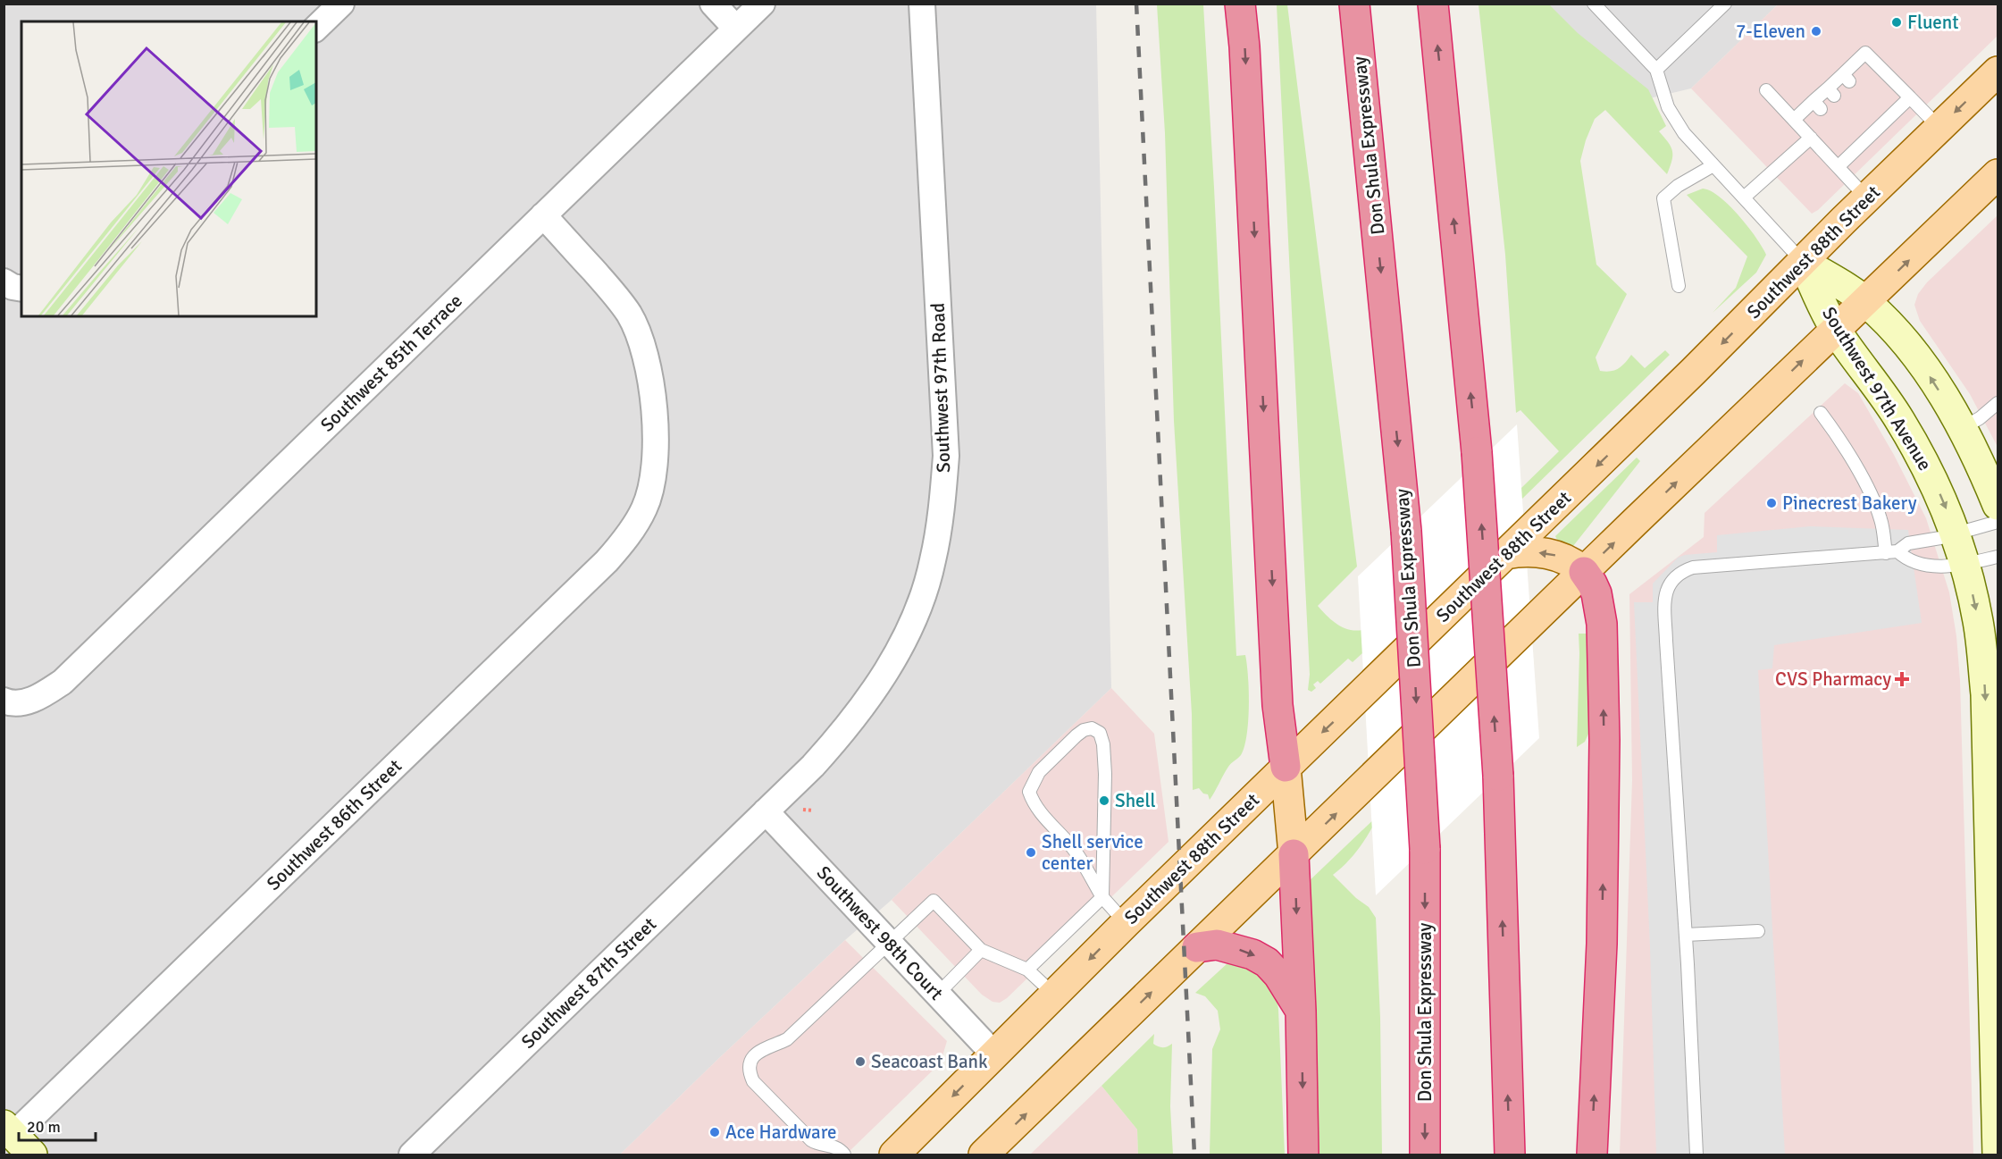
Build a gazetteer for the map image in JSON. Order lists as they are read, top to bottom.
{
  "streets": {
    "highway": ["Don Shula Expressway"],
    "main road": ["Southwest 88th Street"],
    "street": [
      "Southwest 85th Terrace",
      "Southwest 97th Road",
      "Southwest 97th Avenue",
      "Southwest 86th Street",
      "Southwest 98th Court",
      "Southwest 87th Street"
    ]
  },
  "crossings": [
    ["Southwest 88th Street", "Southwest 97th Avenue"],
    ["Southwest 88th Street", "Southwest 98th Court"],
    ["Southwest 85th Terrace", "Southwest 86th Street"],
    ["Southwest 97th Road", "Southwest 98th Court"],
    ["Southwest 97th Road", "Southwest 87th Street"],
    ["Southwest 98th Court", "Southwest 87th Street"]
  ],
  "places": {
    "other": [
      "Fluent",
      "7-Eleven",
      "Pinecrest Bakery",
      "Shell",
      "Shell service center",
      "Seacoast Bank",
      "Ace Hardware"
    ],
    "health": ["CVS Pharmacy"]
  },
  "scale_bar": "20 m"
}
